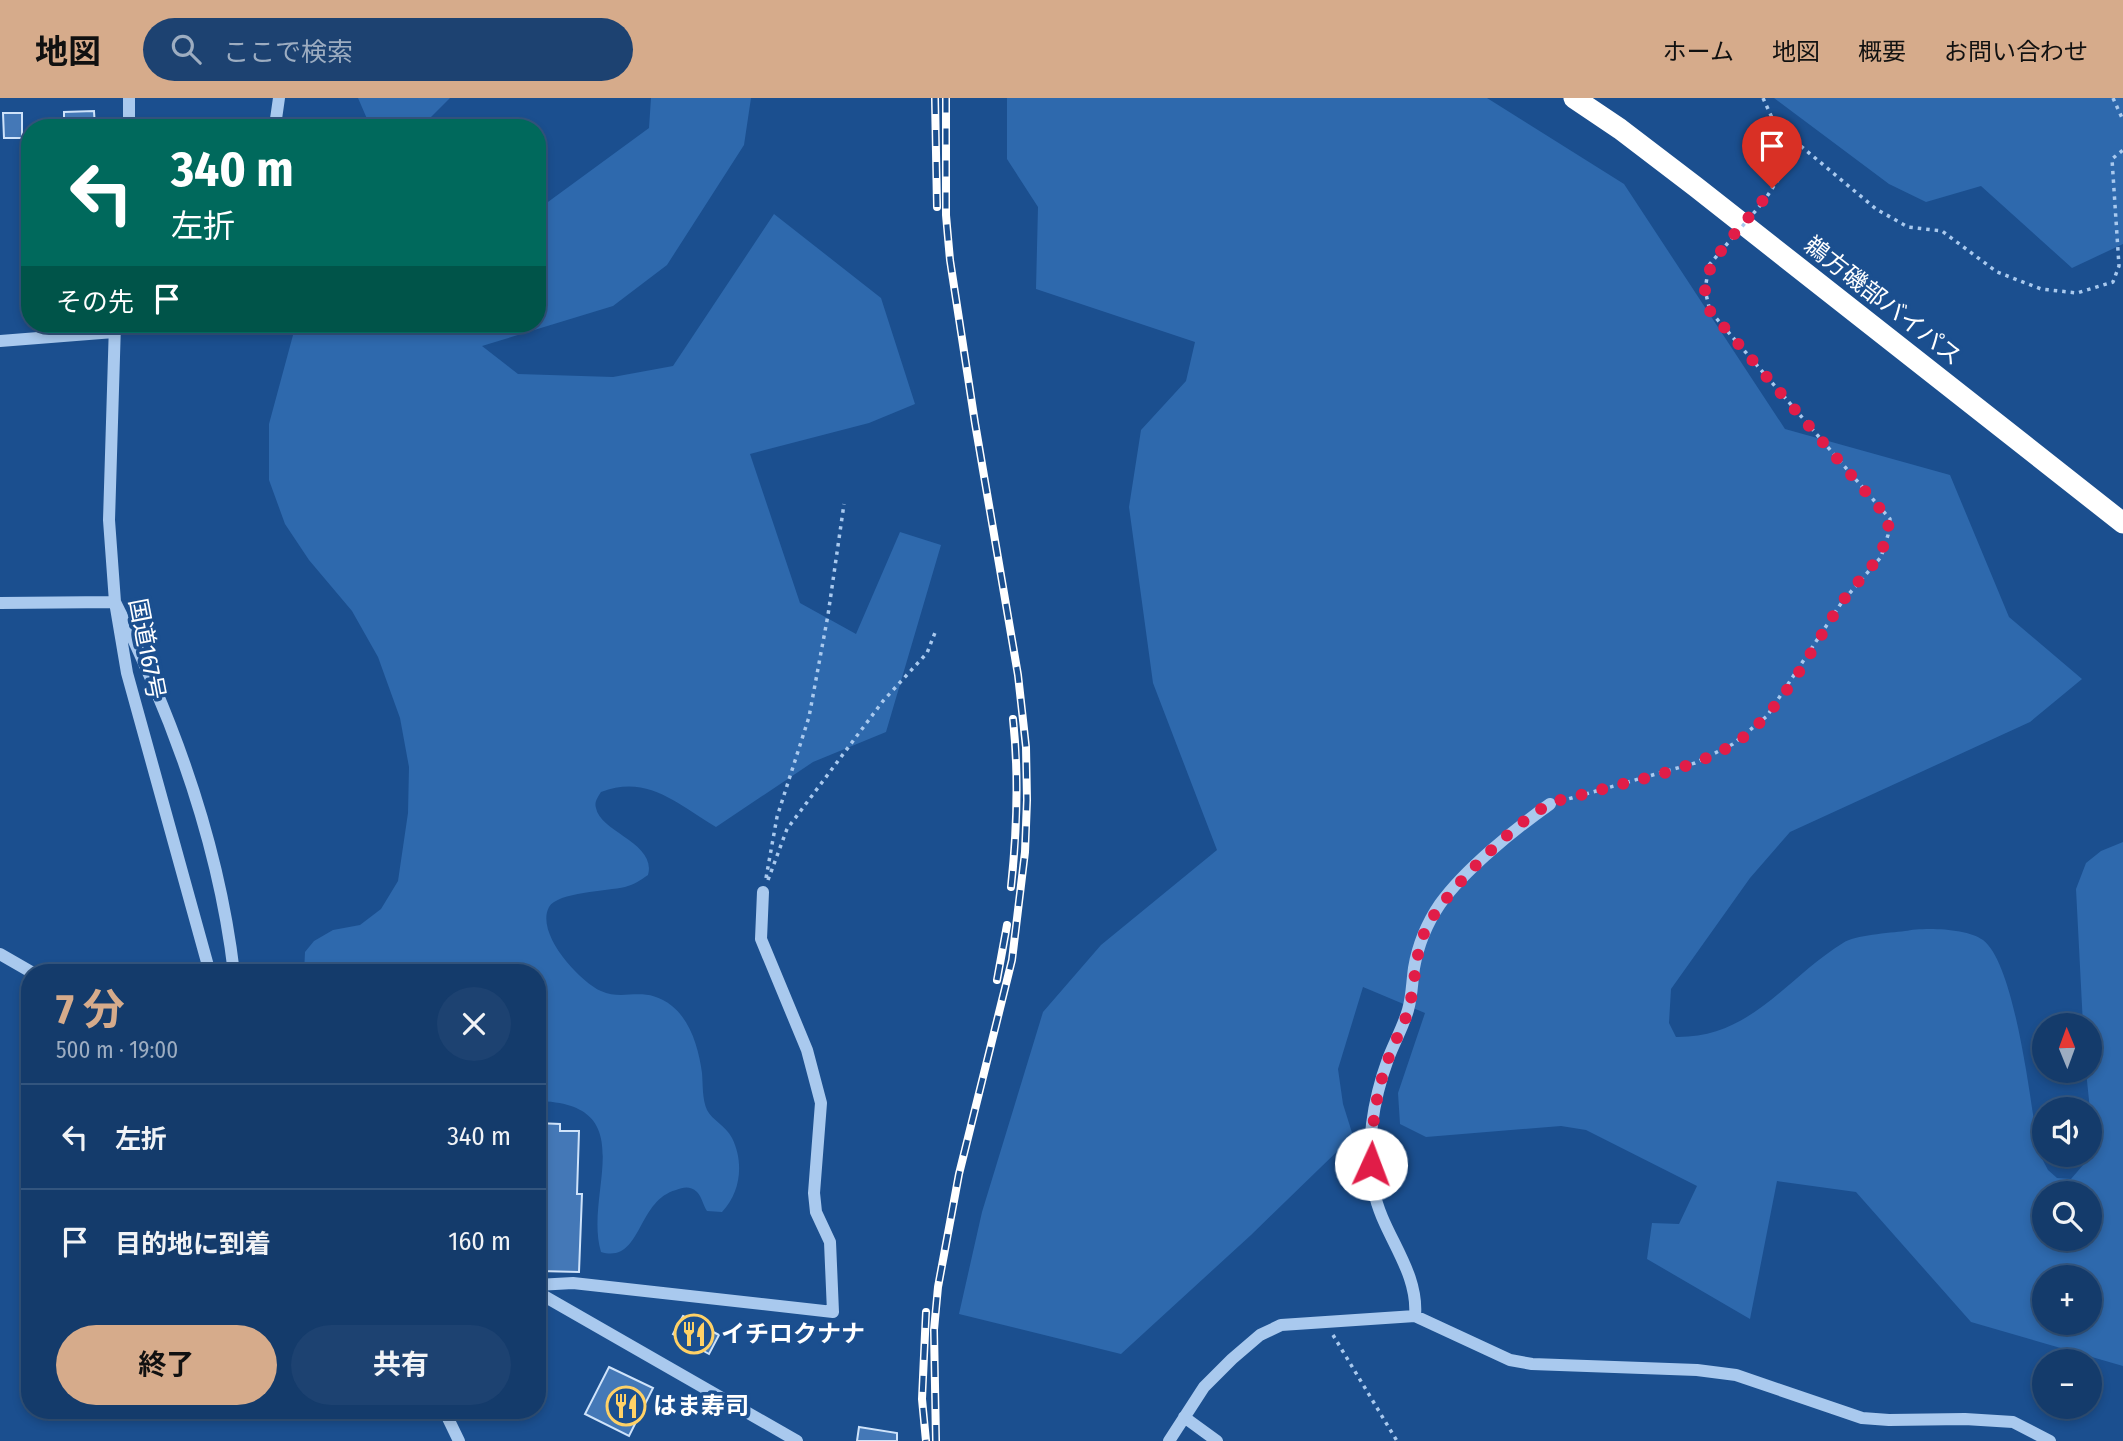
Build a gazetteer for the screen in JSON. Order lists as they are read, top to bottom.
{
  "streets": {
    "highway": ["鵜方磯部バイパス"],
    "street": ["国道167号"]
  },
  "places": {
    "restaurant": ["イチロクナナ", "はま寿司"]
  },
  "north": "top",
  "page": {
    "header": "地図",
    "search": "ここで検索",
    "nav": [
      "ホーム",
      "地図",
      "概要",
      "お問い合わせ"
    ],
    "turn": ["340 m", "左折"],
    "then": "その先",
    "heading": ["7 分", "500 m · 19:00"],
    "map_buttons": ["+", "−"],
    "list": [
      {
        "name": "左折",
        "value": "340 m"
      },
      {
        "name": "目的地に到着",
        "value": "160 m"
      }
    ],
    "buttons": ["終了", "共有"]
  }
}
